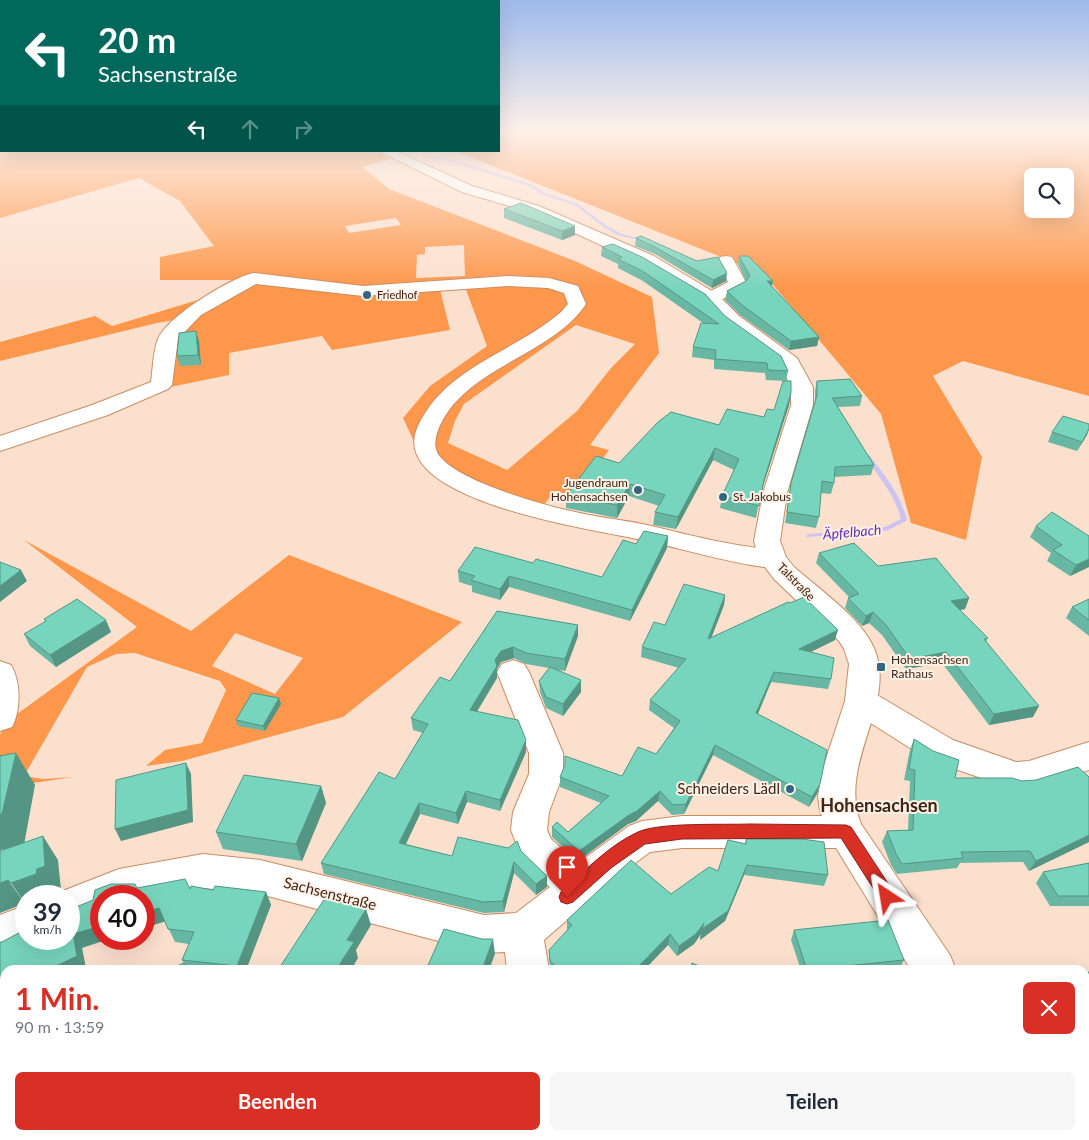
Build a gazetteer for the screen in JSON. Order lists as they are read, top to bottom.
{
  "streets": {
    "street": ["Talstraße", "Sachsenstraße"]
  },
  "crossings": [
    ["Talstraße", "Sachsenstraße"]
  ],
  "districts": ["Hohensachsen"],
  "water": ["Äpfelbach"],
  "places": {
    "other": [
      "Friedhof",
      "Jugendraum Hohensachsen",
      "St. Jakobus",
      "Schneiders Lädl"
    ],
    "transit": ["Hohensachsen Rathaus"]
  },
  "page": {
    "turn": ["20 m", "Sachsenstraße"],
    "speed": "39 km/h",
    "limit": "40",
    "heading": ["1 Min.", "90 m · 13:59"],
    "buttons": ["Beenden", "Teilen"]
  }
}
